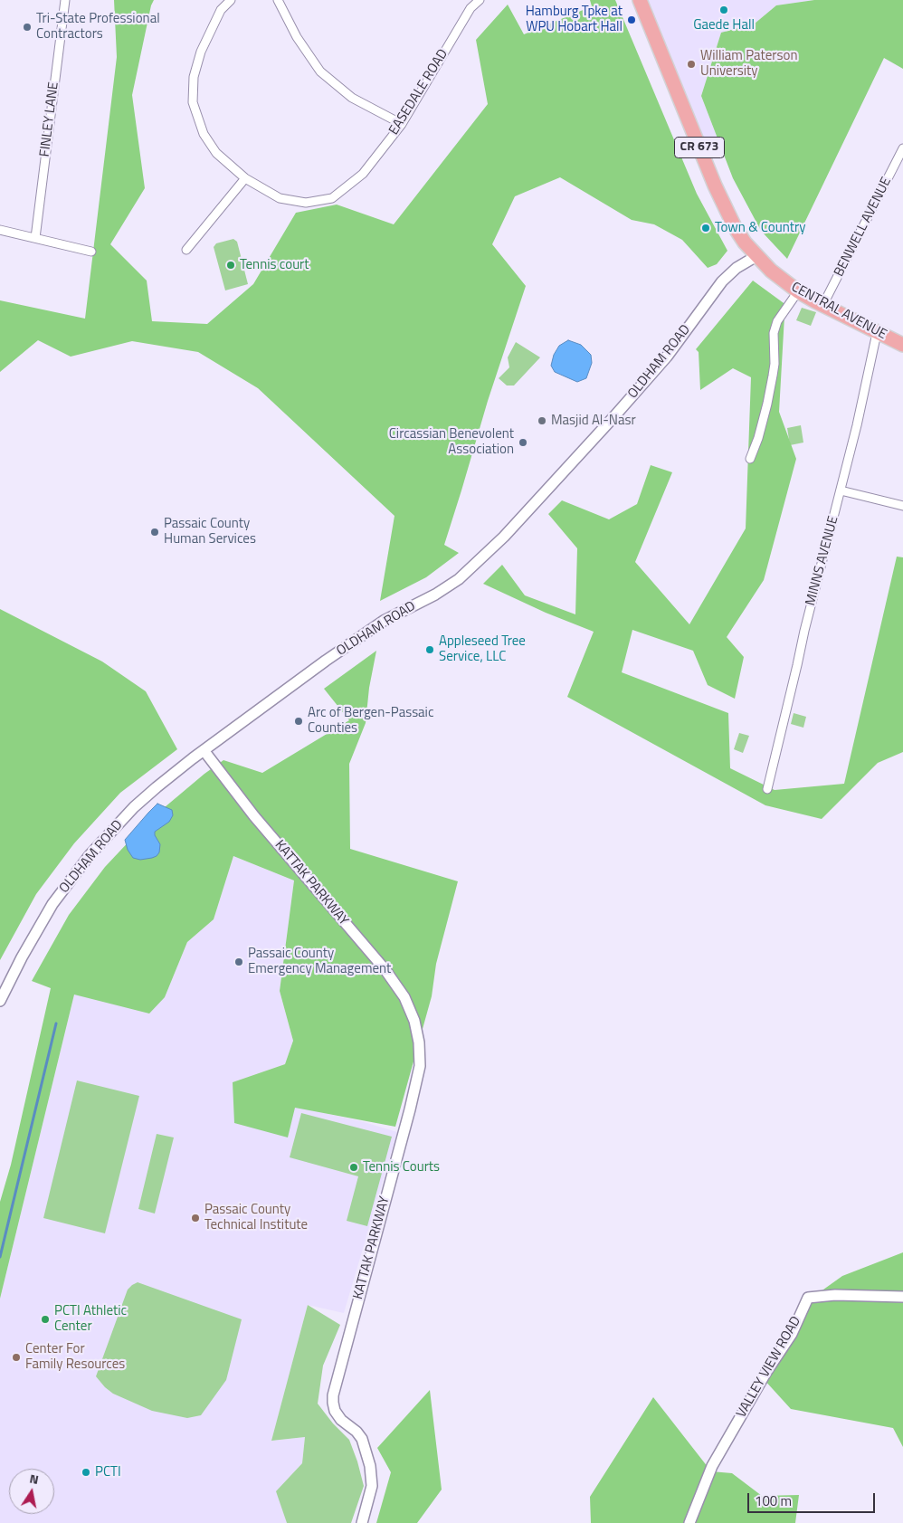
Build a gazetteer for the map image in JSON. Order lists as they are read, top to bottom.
{
  "streets": {
    "main road": ["CR 673", "CENTRAL AVENUE"],
    "street": [
      "EASEDALE ROAD",
      "FINLEY LANE",
      "BENWELL AVENUE",
      "OLDHAM ROAD",
      "MINNS AVENUE",
      "KATTAK PARKWAY",
      "VALLEY VIEW ROAD"
    ]
  },
  "crossings": [
    ["CR 673", "CENTRAL AVENUE"],
    ["CR 673", "OLDHAM ROAD"],
    ["BENWELL AVENUE", "CENTRAL AVENUE"],
    ["CENTRAL AVENUE", "OLDHAM ROAD"],
    ["CENTRAL AVENUE", "MINNS AVENUE"],
    ["OLDHAM ROAD", "KATTAK PARKWAY"]
  ],
  "places": [
    "Gaede Hall",
    "Hamburg Tpke at WPU Hobart Hall",
    "Tri-State Professional Contractors",
    "William Paterson University",
    "Town & Country",
    "Tennis court",
    "Masjid Al-Nasr",
    "Circassian Benevolent Association",
    "Passaic County Human Services",
    "Appleseed Tree Service, LLC",
    "Arc of Bergen-Passaic Counties",
    "Passaic County Emergency Management",
    "Tennis Courts",
    "Passaic County Technical Institute",
    "PCTI Athletic Center",
    "Center For Family Resources",
    "PCTI"
  ],
  "scale_bar": "100 m",
  "north": "top"
}
